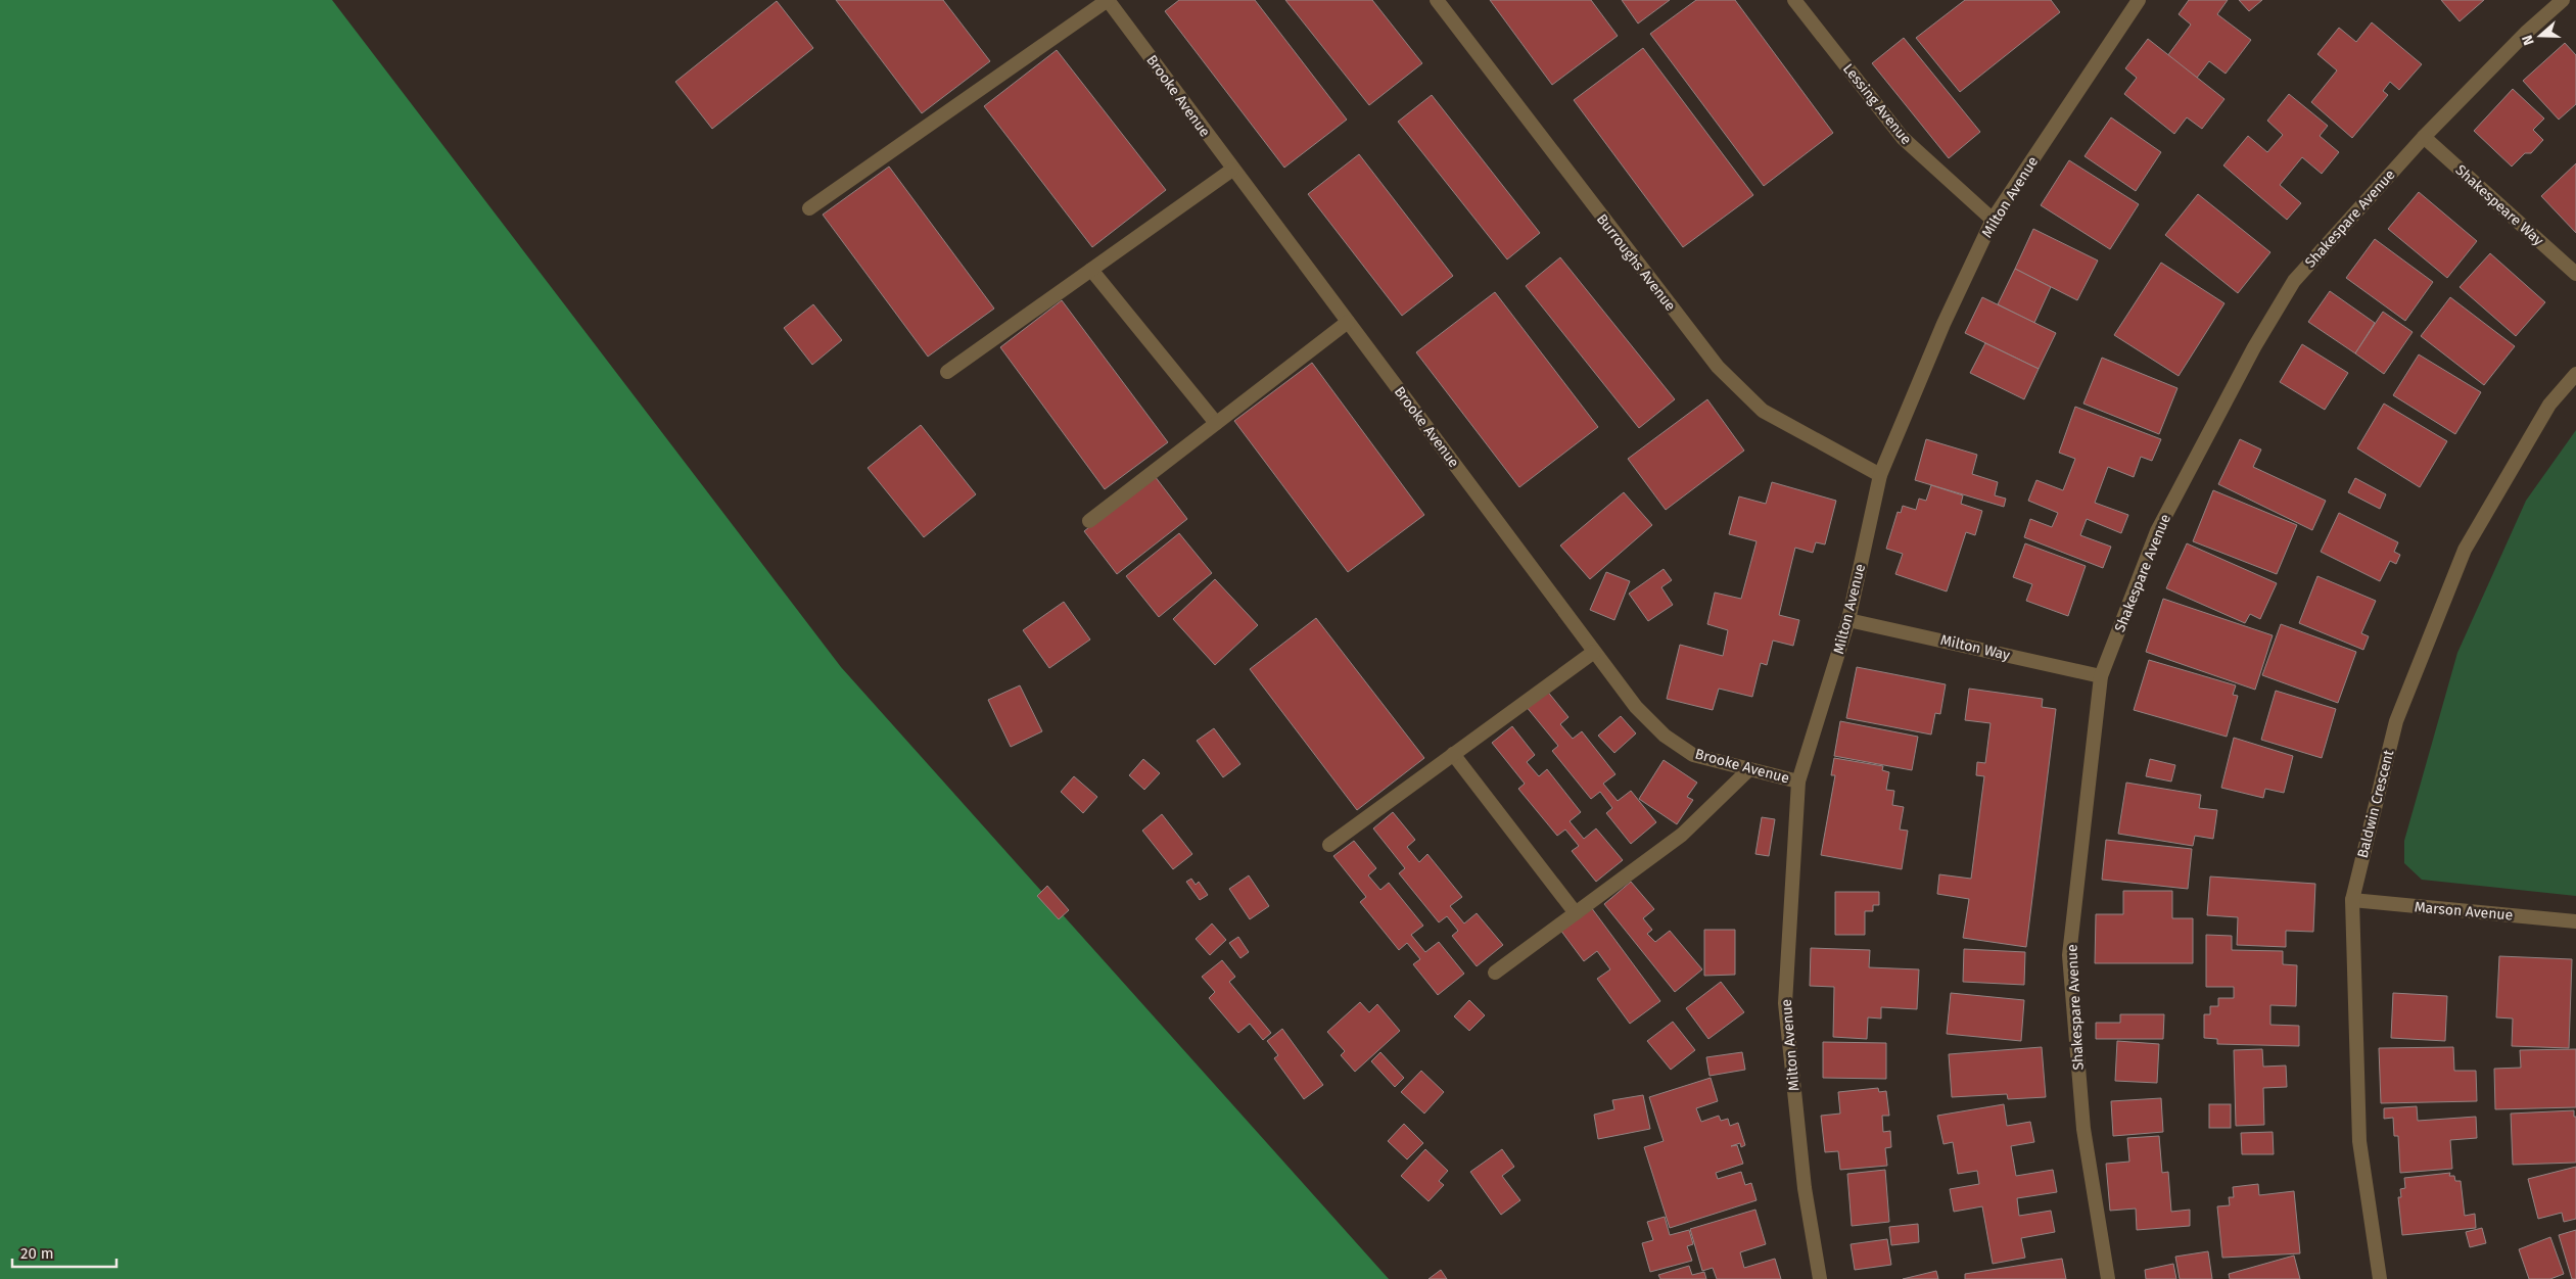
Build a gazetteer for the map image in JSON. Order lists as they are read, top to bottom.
{
  "streets": {
    "street": [
      "Brooke Avenue",
      "Lessing Avenue",
      "Milton Avenue",
      "Shakespeare Way",
      "Shakespare Avenue",
      "Burroughs Avenue",
      "Milton Way",
      "Baldwin Crescent",
      "Marson Avenue"
    ]
  },
  "crossings": [
    ["Brooke Avenue", "Milton Avenue"],
    ["Lessing Avenue", "Milton Avenue"],
    ["Milton Avenue", "Burroughs Avenue"],
    ["Milton Avenue", "Milton Way"],
    ["Shakespeare Way", "Shakespare Avenue"],
    ["Shakespare Avenue", "Milton Way"],
    ["Baldwin Crescent", "Marson Avenue"]
  ],
  "scale_bar": "20 m",
  "north": "left"
}
